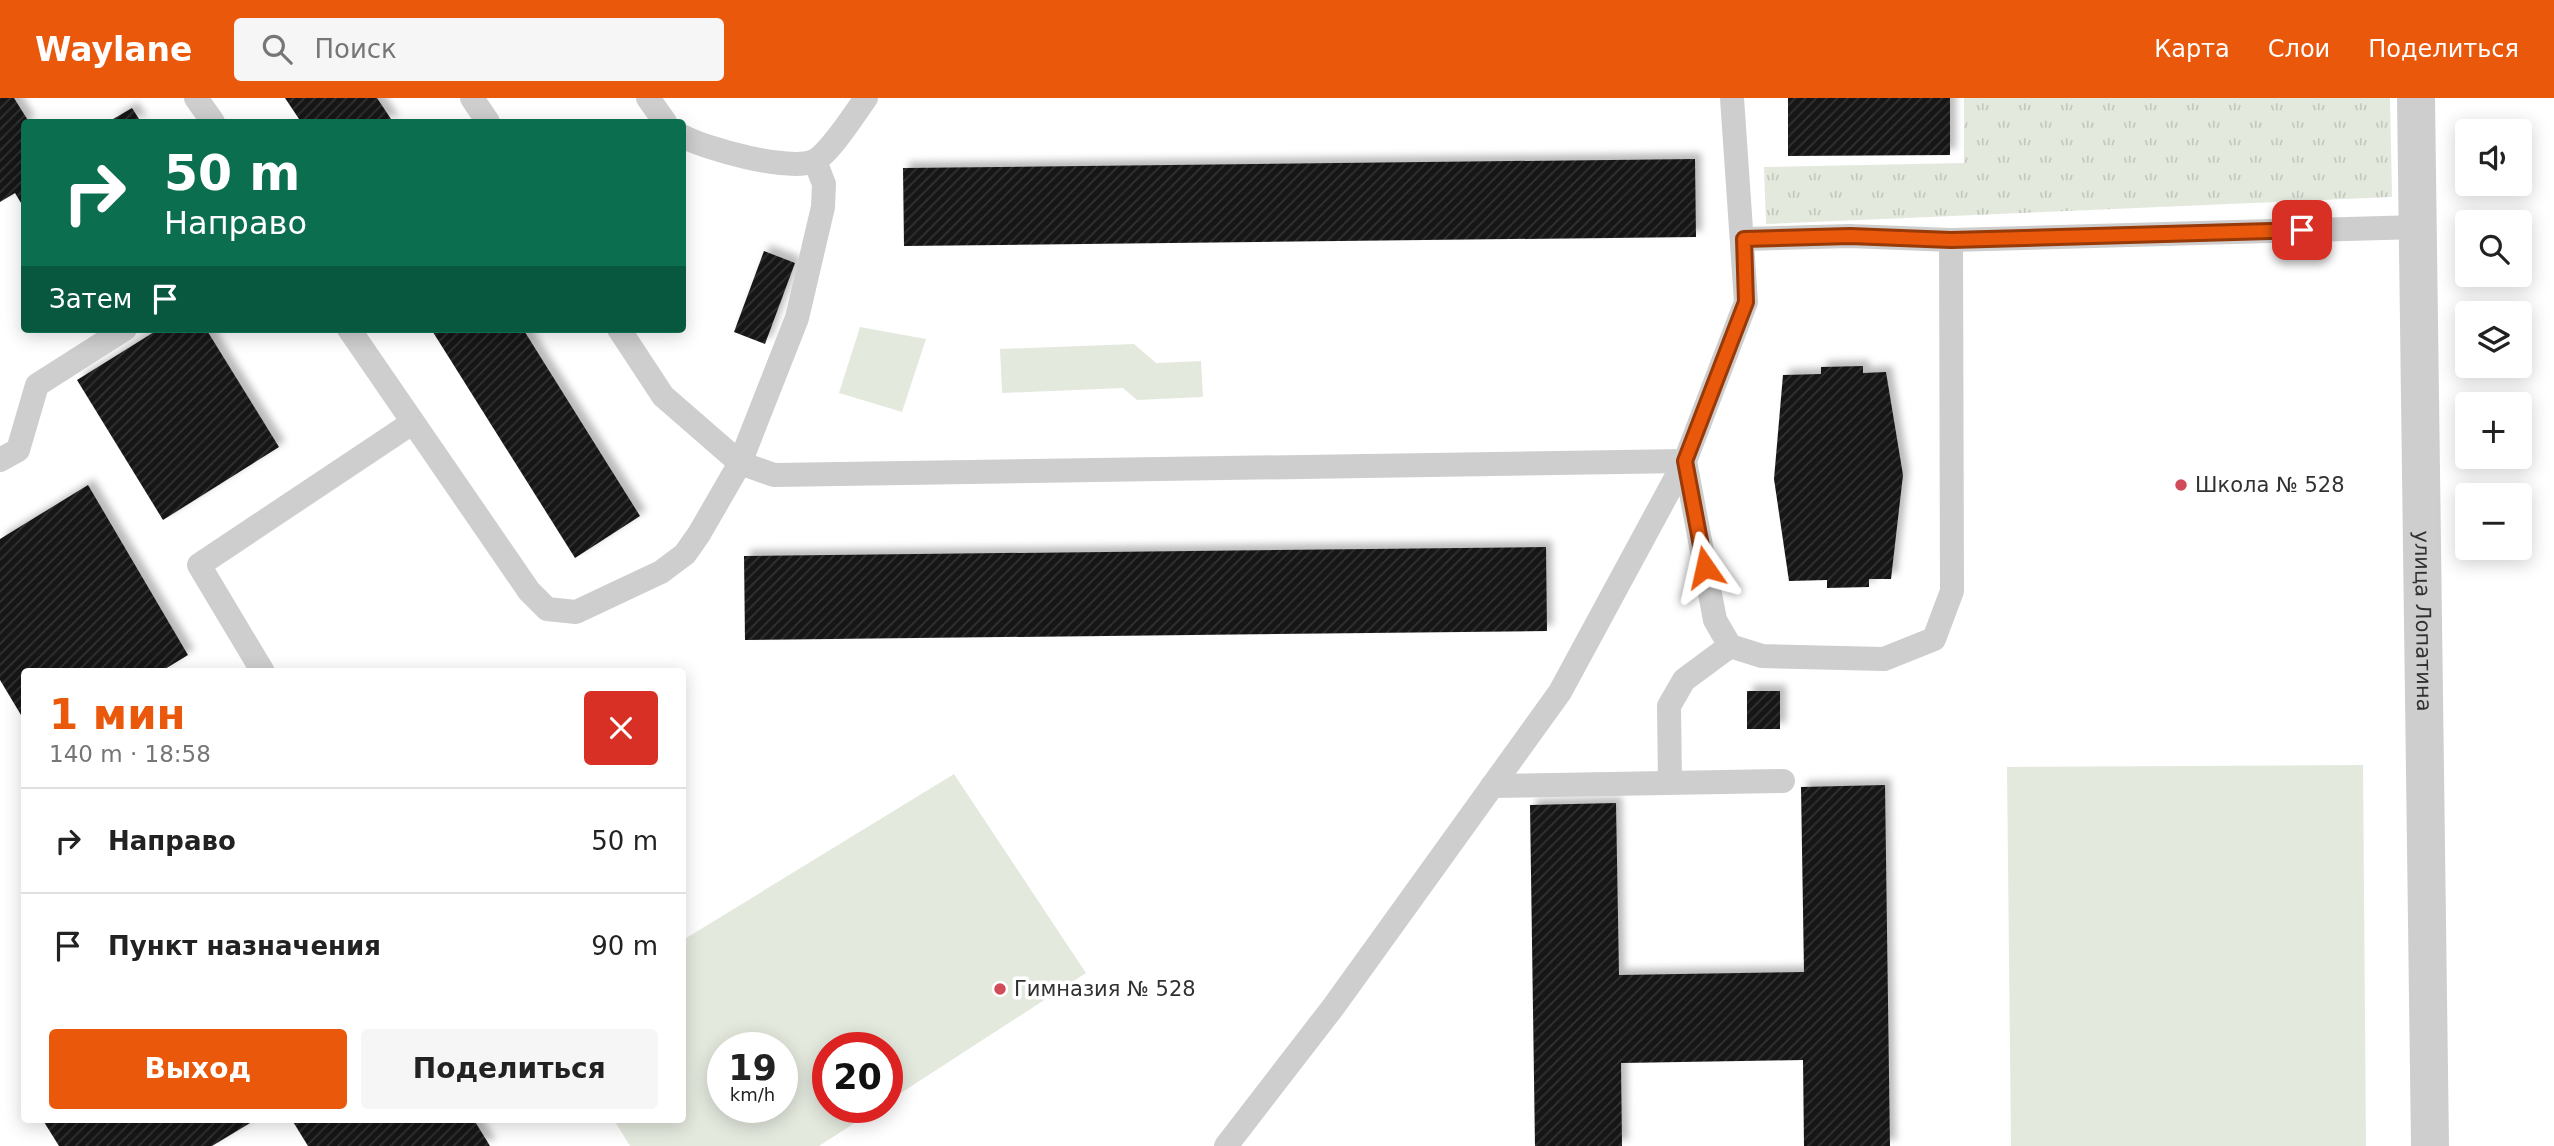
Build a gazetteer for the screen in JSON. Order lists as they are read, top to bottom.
{
  "streets": {
    "street": ["улица Лопатина"]
  },
  "places": ["Школа № 528", "Гимназия № 528"],
  "page": {
    "header": "Waylane",
    "search": "Поиск",
    "nav": ["Карта", "Слои", "Поделиться"],
    "map_buttons": ["+", "−"],
    "turn": ["50 m", "Направо"],
    "then": "Затем",
    "heading": ["1 мин", "140 m · 18:58"],
    "list": [
      {
        "name": "Направо",
        "value": "50 m"
      },
      {
        "name": "Пункт назначения",
        "value": "90 m"
      }
    ],
    "buttons": ["Выход", "Поделиться"],
    "speed": "19 km/h",
    "limit": "20"
  }
}
